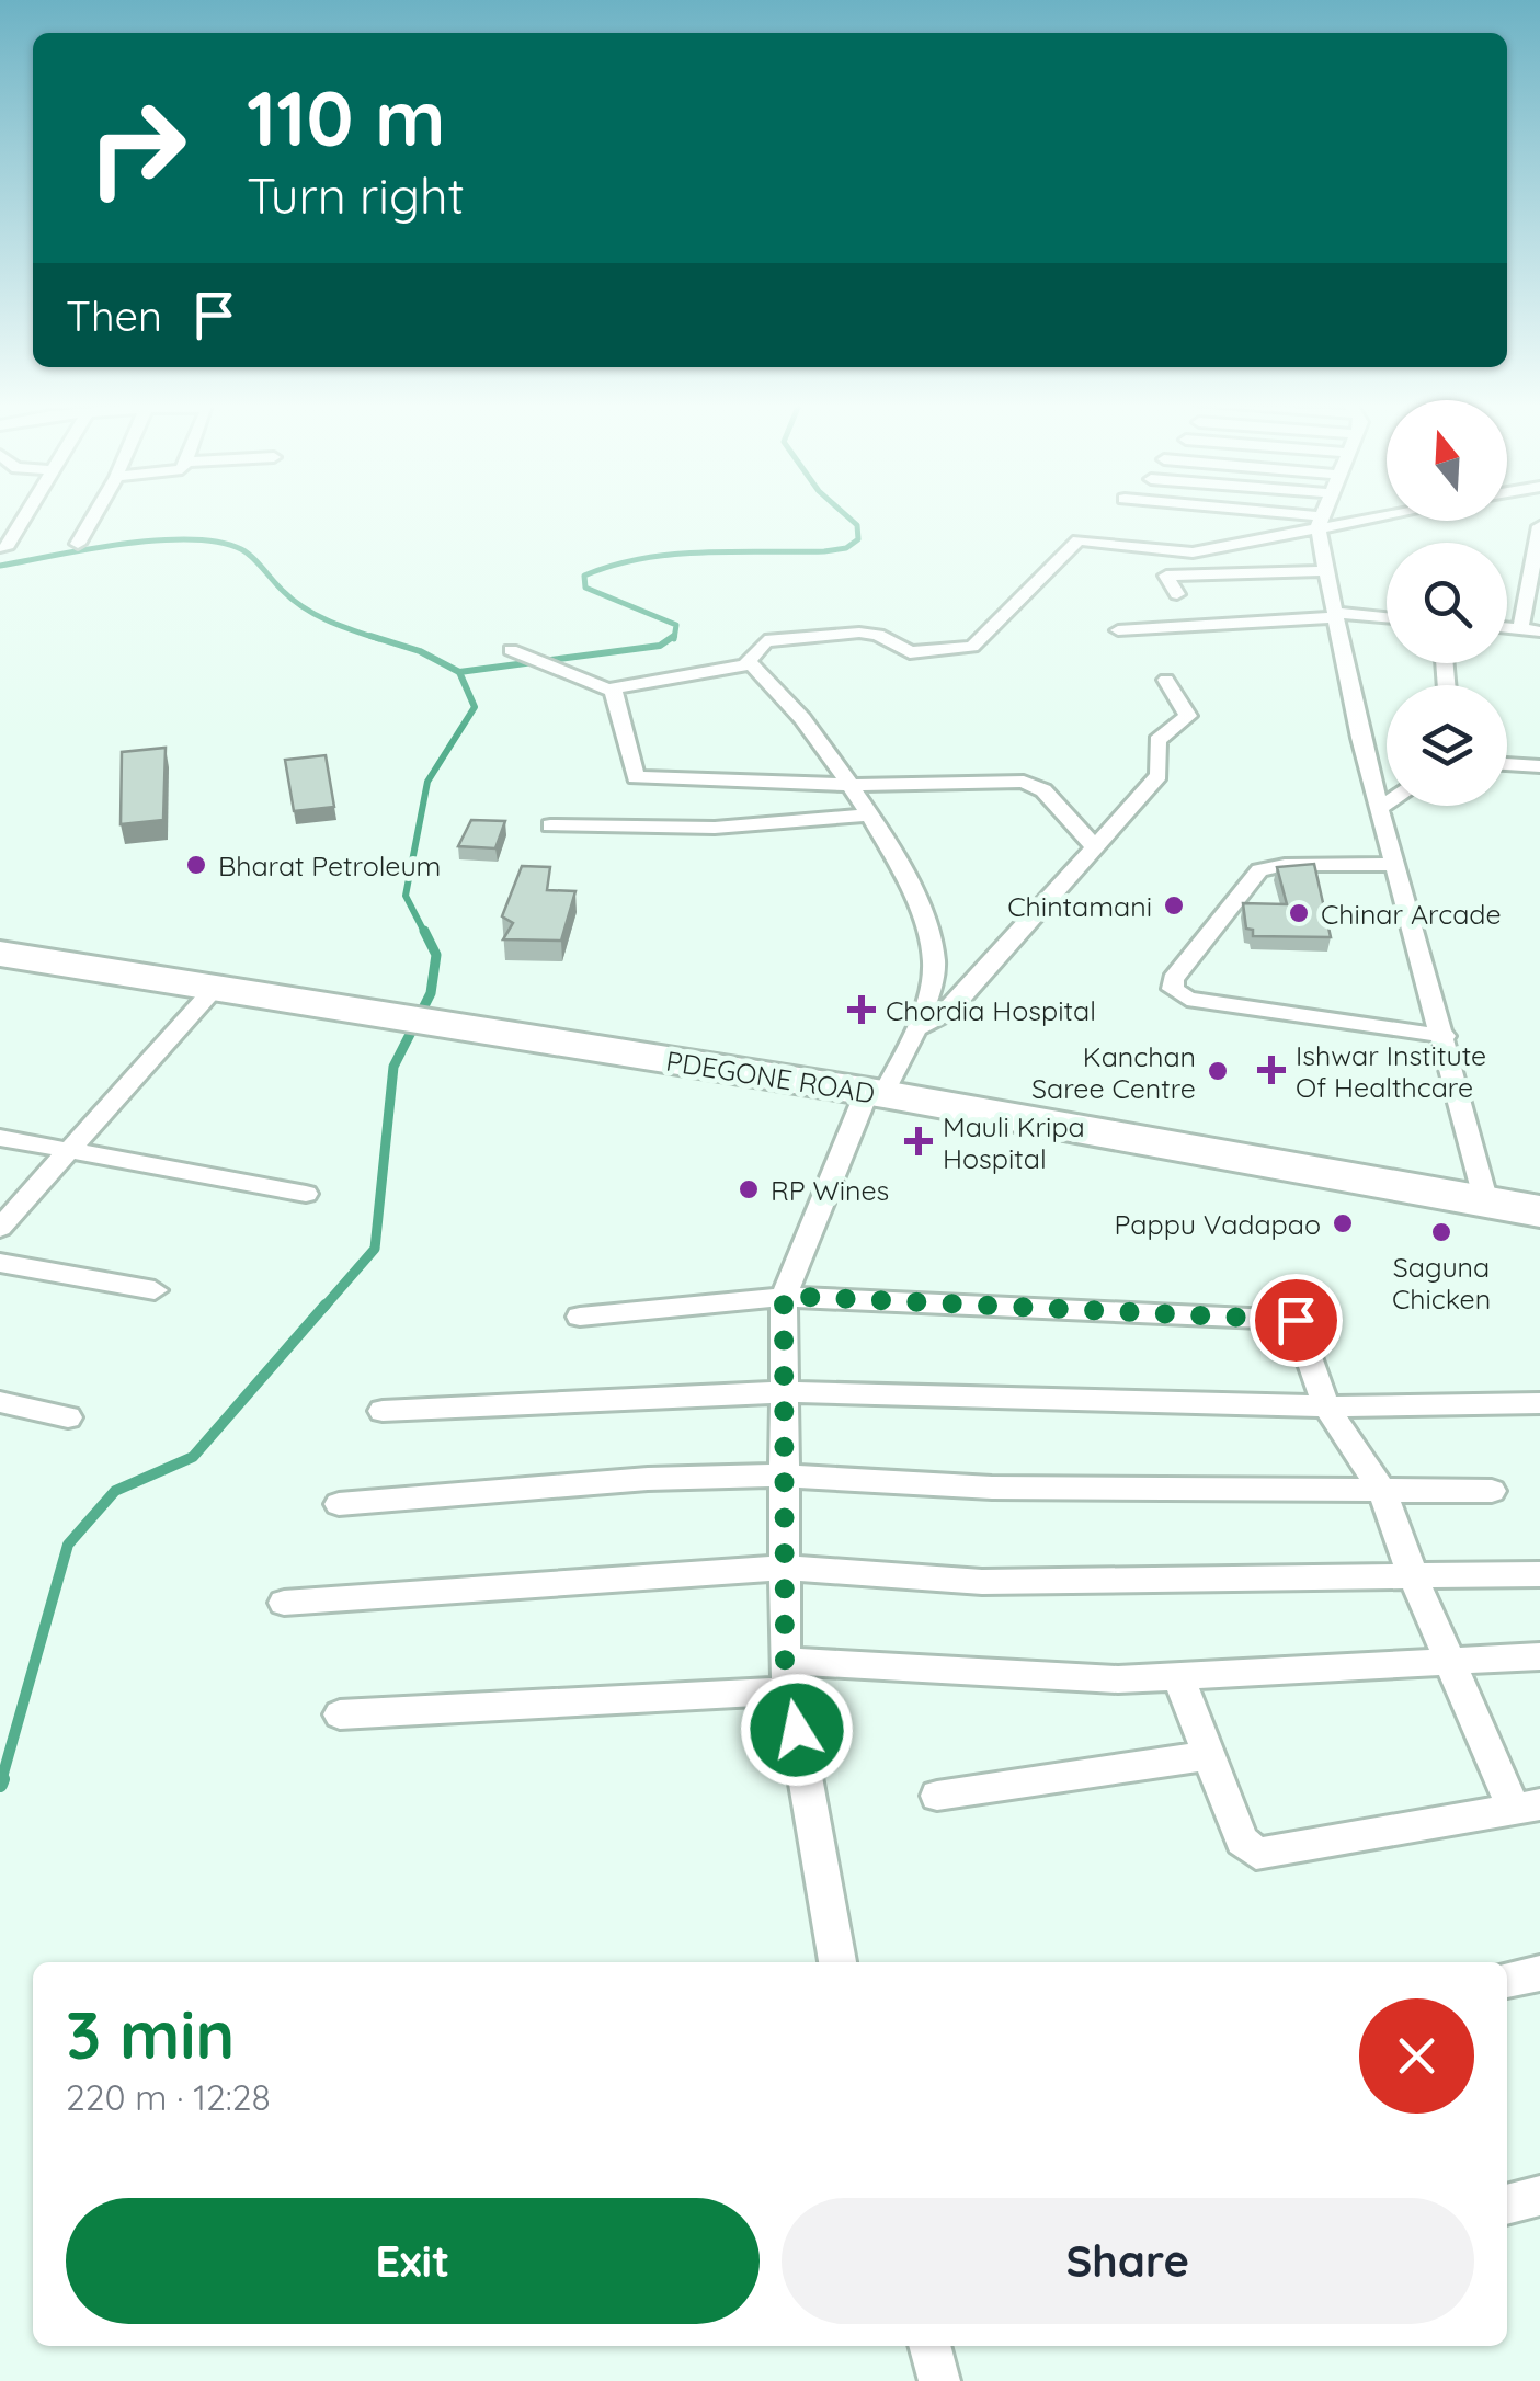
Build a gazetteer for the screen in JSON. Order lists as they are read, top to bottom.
{
  "streets": {
    "highway": ["PDEGONE ROAD"]
  },
  "places": {
    "other": [
      "Bharat Petroleum",
      "Chintamani",
      "Chinar Arcade",
      "Kanchan Saree Centre",
      "RP Wines",
      "Pappu Vadapao",
      "Saguna Chicken"
    ],
    "health": ["Chordia Hospital", "Ishwar Institute Of Healthcare", "Mauli Kripa Hospital"]
  },
  "north": "top",
  "page": {
    "turn": ["110 m", "Turn right"],
    "then": "Then",
    "heading": ["3 min", "220 m · 12:28"],
    "buttons": ["Exit", "Share"]
  }
}
